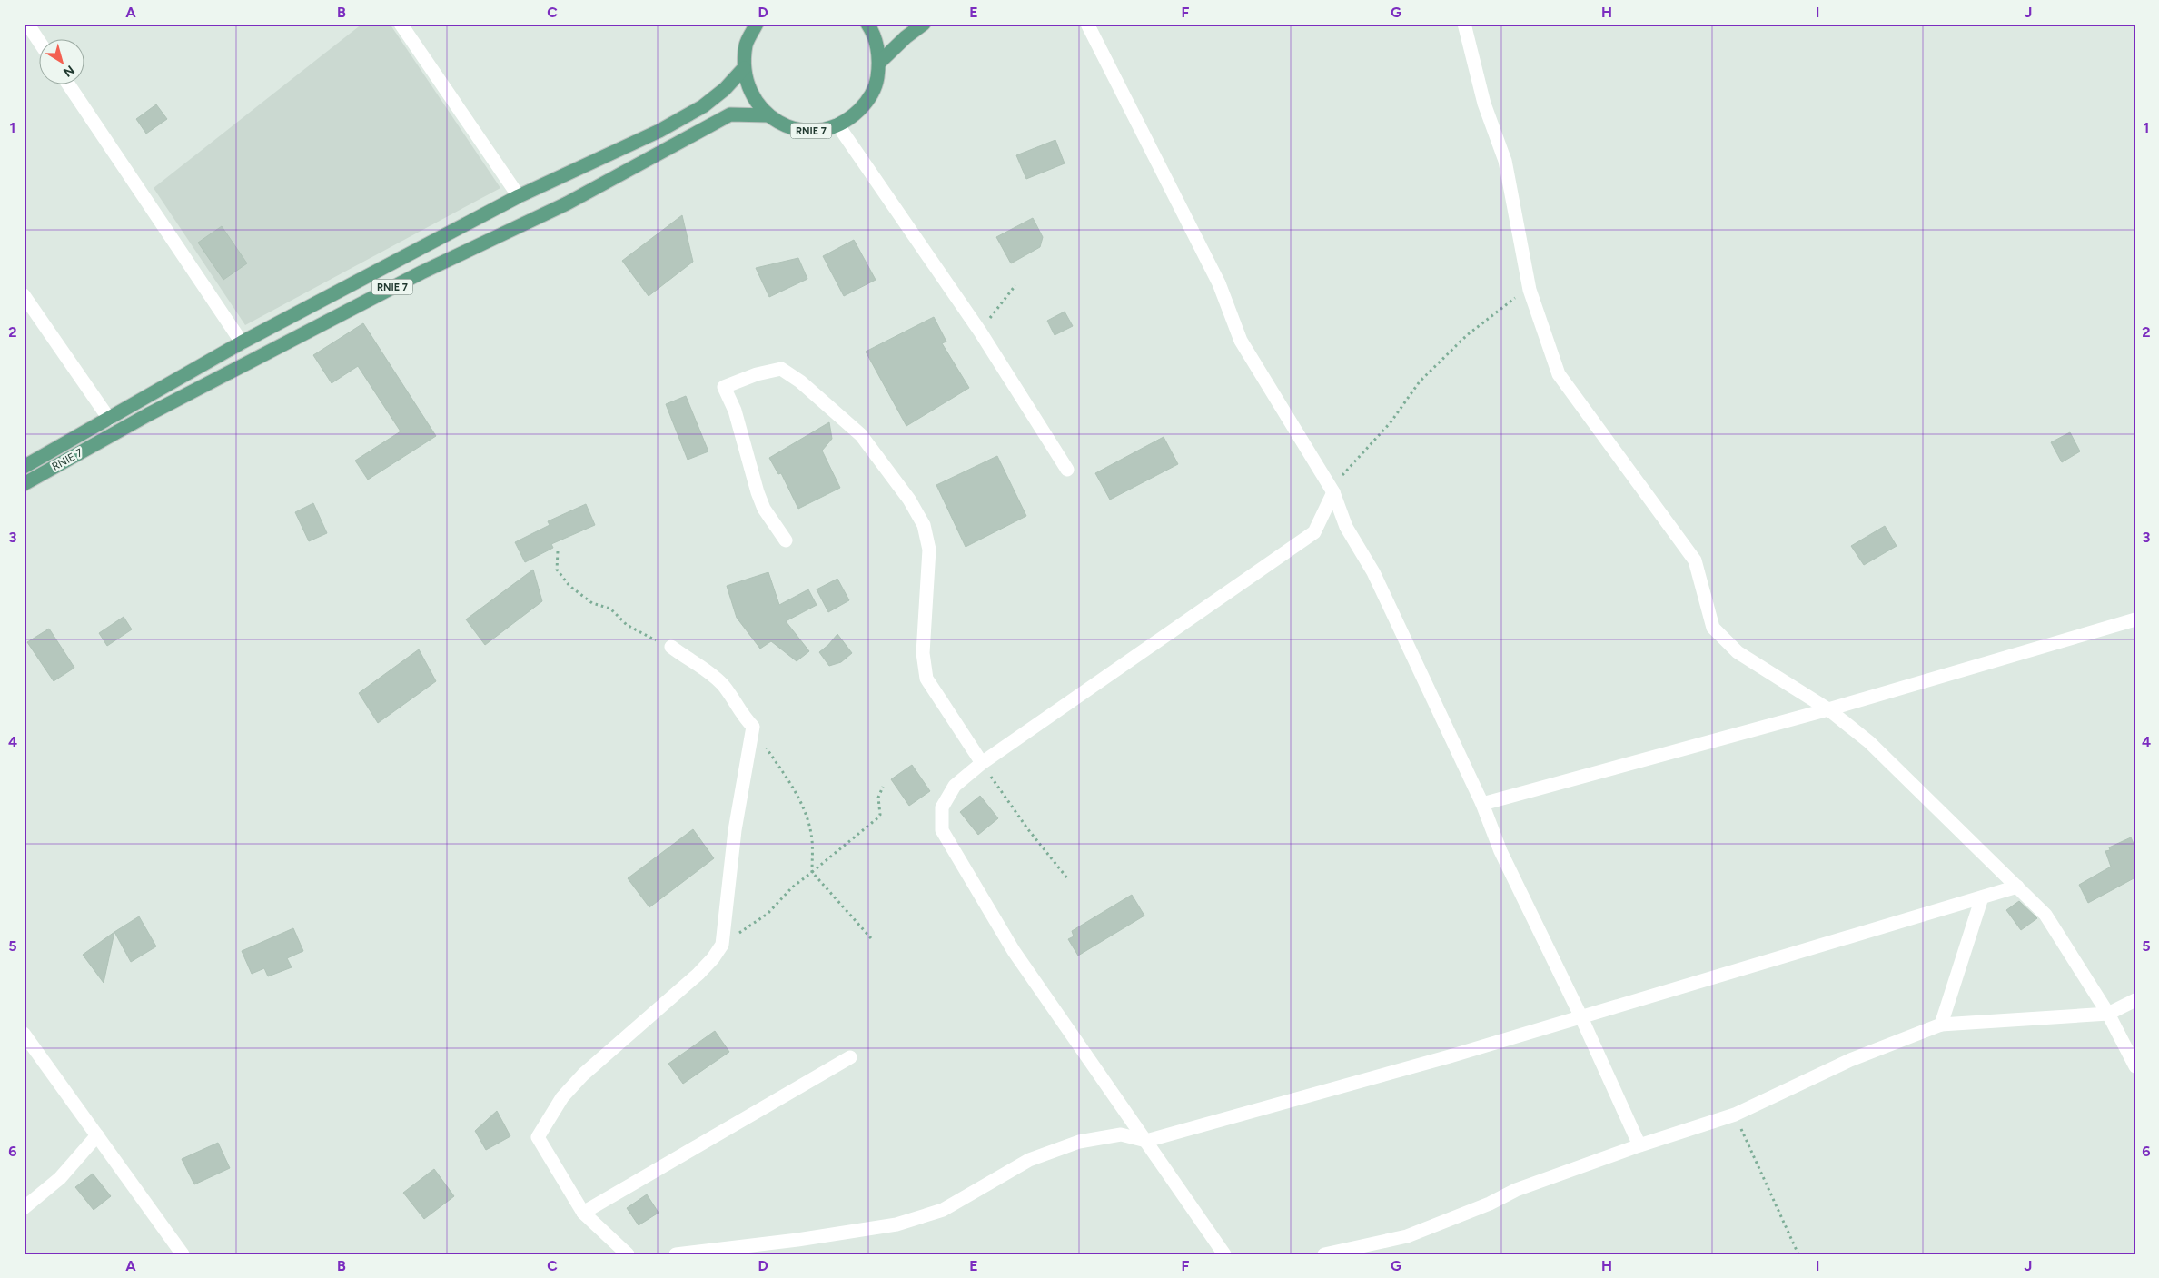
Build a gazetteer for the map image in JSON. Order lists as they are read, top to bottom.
{
  "streets": {
    "main road": ["RNIE 7"]
  },
  "north": "bottom right",
  "grid": {
    "columns": [
      "A",
      "B",
      "C",
      "D",
      "E",
      "F",
      "G",
      "H",
      "I",
      "J"
    ],
    "rows": [
      "1",
      "2",
      "3",
      "4",
      "5",
      "6"
    ]
  }
}
